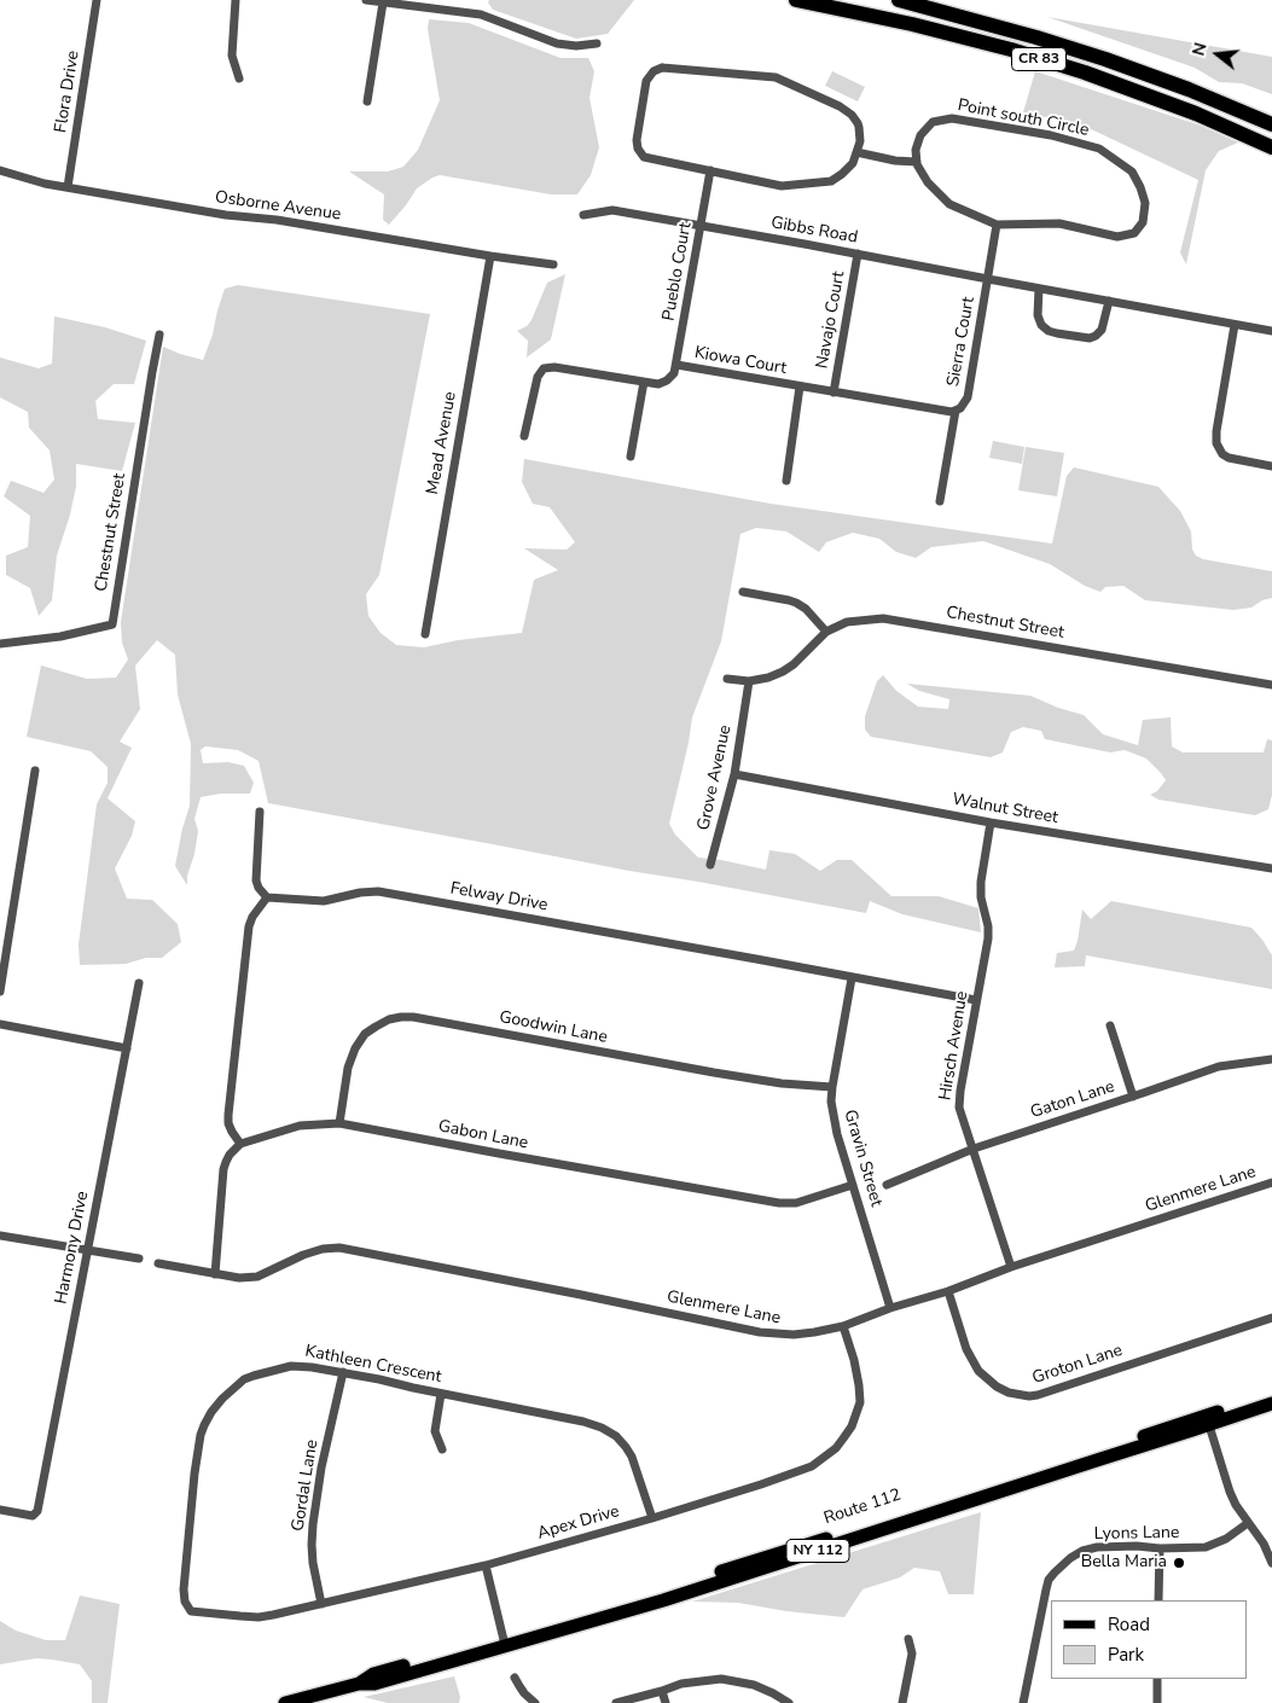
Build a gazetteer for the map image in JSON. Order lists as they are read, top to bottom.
{
  "streets": {
    "highway": ["CR 83"],
    "main road": ["Route 112", "NY 112"],
    "street": [
      "Flora Drive",
      "Point south Circle",
      "Osborne Avenue",
      "Gibbs Road",
      "Pueblo Court",
      "Navajo Court",
      "Sierra Court",
      "Kiowa Court",
      "Mead Avenue",
      "Chestnut Street",
      "Grove Avenue",
      "Walnut Street",
      "Felway Drive",
      "Goodwin Lane",
      "Hirsch Avenue",
      "Gaton Lane",
      "Gabon Lane",
      "Gravin Street",
      "Glenmere Lane",
      "Harmony Drive",
      "Kathleen Crescent",
      "Groton Lane",
      "Gordal Lane",
      "Apex Drive",
      "Lyons Lane"
    ]
  },
  "crossings": [
    ["Flora Drive", "Osborne Avenue"],
    ["Point south Circle", "Sierra Court"],
    ["Osborne Avenue", "Mead Avenue"],
    ["Gibbs Road", "Pueblo Court"],
    ["Gibbs Road", "Navajo Court"],
    ["Gibbs Road", "Sierra Court"],
    ["Pueblo Court", "Kiowa Court"],
    ["Chestnut Street", "Grove Avenue"],
    ["Grove Avenue", "Walnut Street"],
    ["Walnut Street", "Hirsch Avenue"],
    ["Felway Drive", "Hirsch Avenue"],
    ["Felway Drive", "Gravin Street"],
    ["Goodwin Lane", "Gabon Lane"],
    ["Goodwin Lane", "Gravin Street"],
    ["Hirsch Avenue", "Gaton Lane"],
    ["Hirsch Avenue", "Glenmere Lane"],
    ["Gabon Lane", "Gravin Street"],
    ["Gravin Street", "Glenmere Lane"],
    ["Glenmere Lane", "Groton Lane"],
    ["Glenmere Lane", "Apex Drive"],
    ["Kathleen Crescent", "Gordal Lane"],
    ["Kathleen Crescent", "Apex Drive"],
    ["Gordal Lane", "Apex Drive"]
  ],
  "places": ["Bella Maria"],
  "legend": ["Road", "Park"],
  "north": "left"
}
